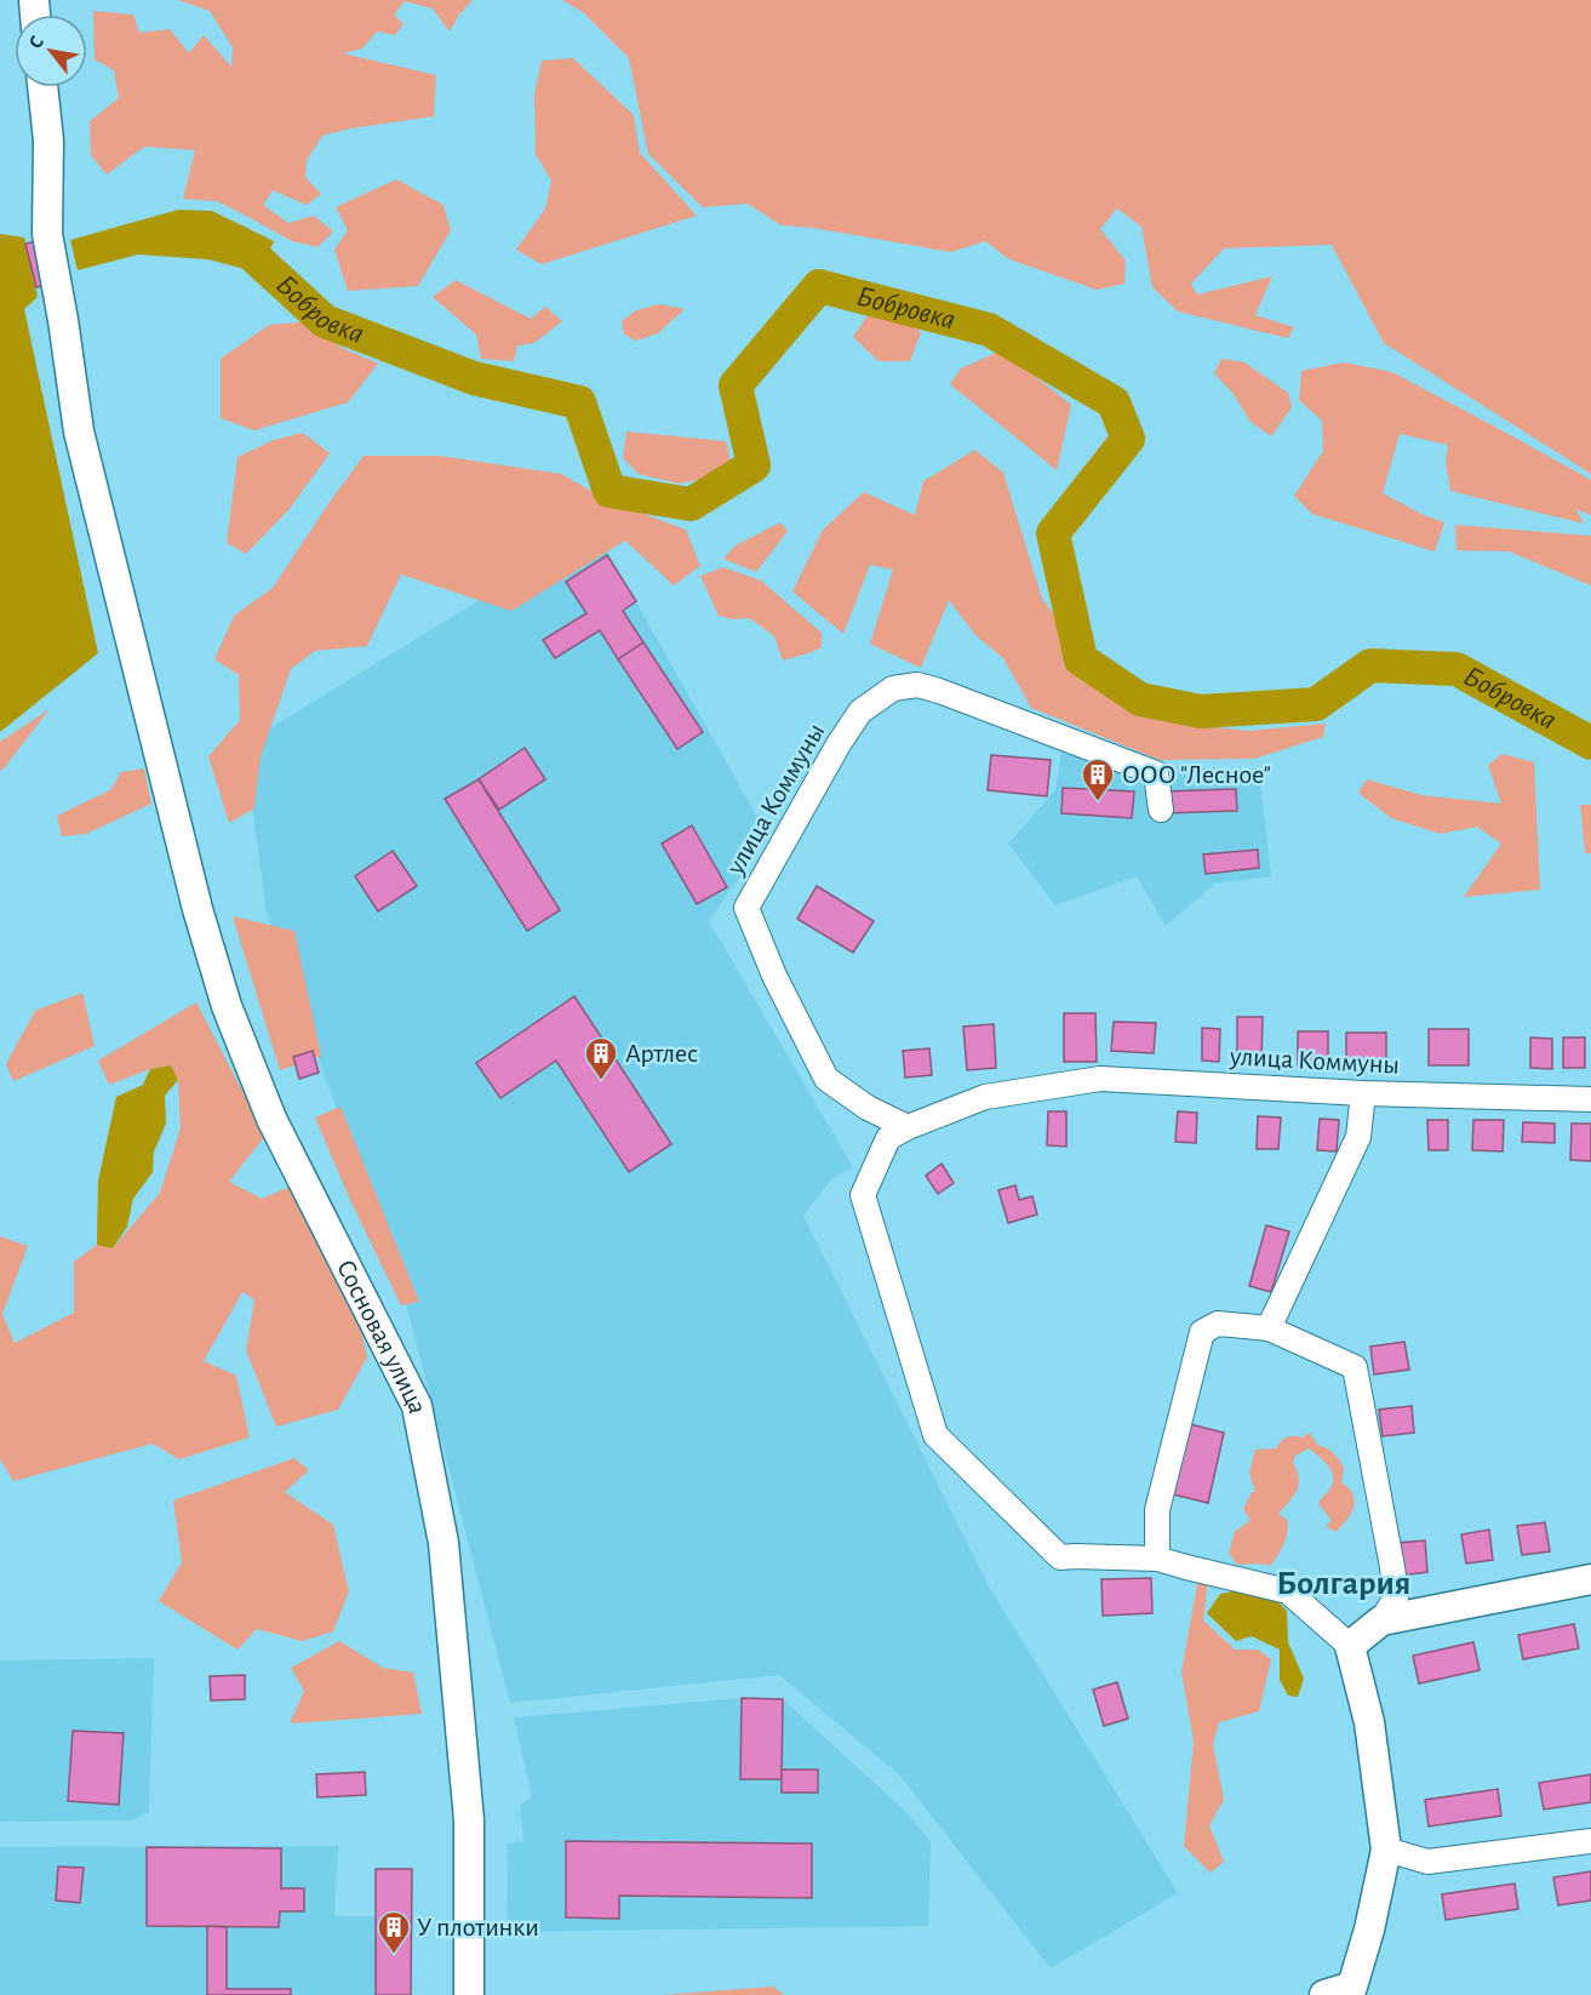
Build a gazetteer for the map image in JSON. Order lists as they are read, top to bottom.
{
  "streets": {
    "street": ["улица Коммуны", "Сосновая улица"]
  },
  "districts": ["Болгария"],
  "water": ["Бобровка"],
  "places": {
    "building": ["ООО \"Лесное\"", "Артлес", "У плотинки"]
  },
  "north": "top left"
}
